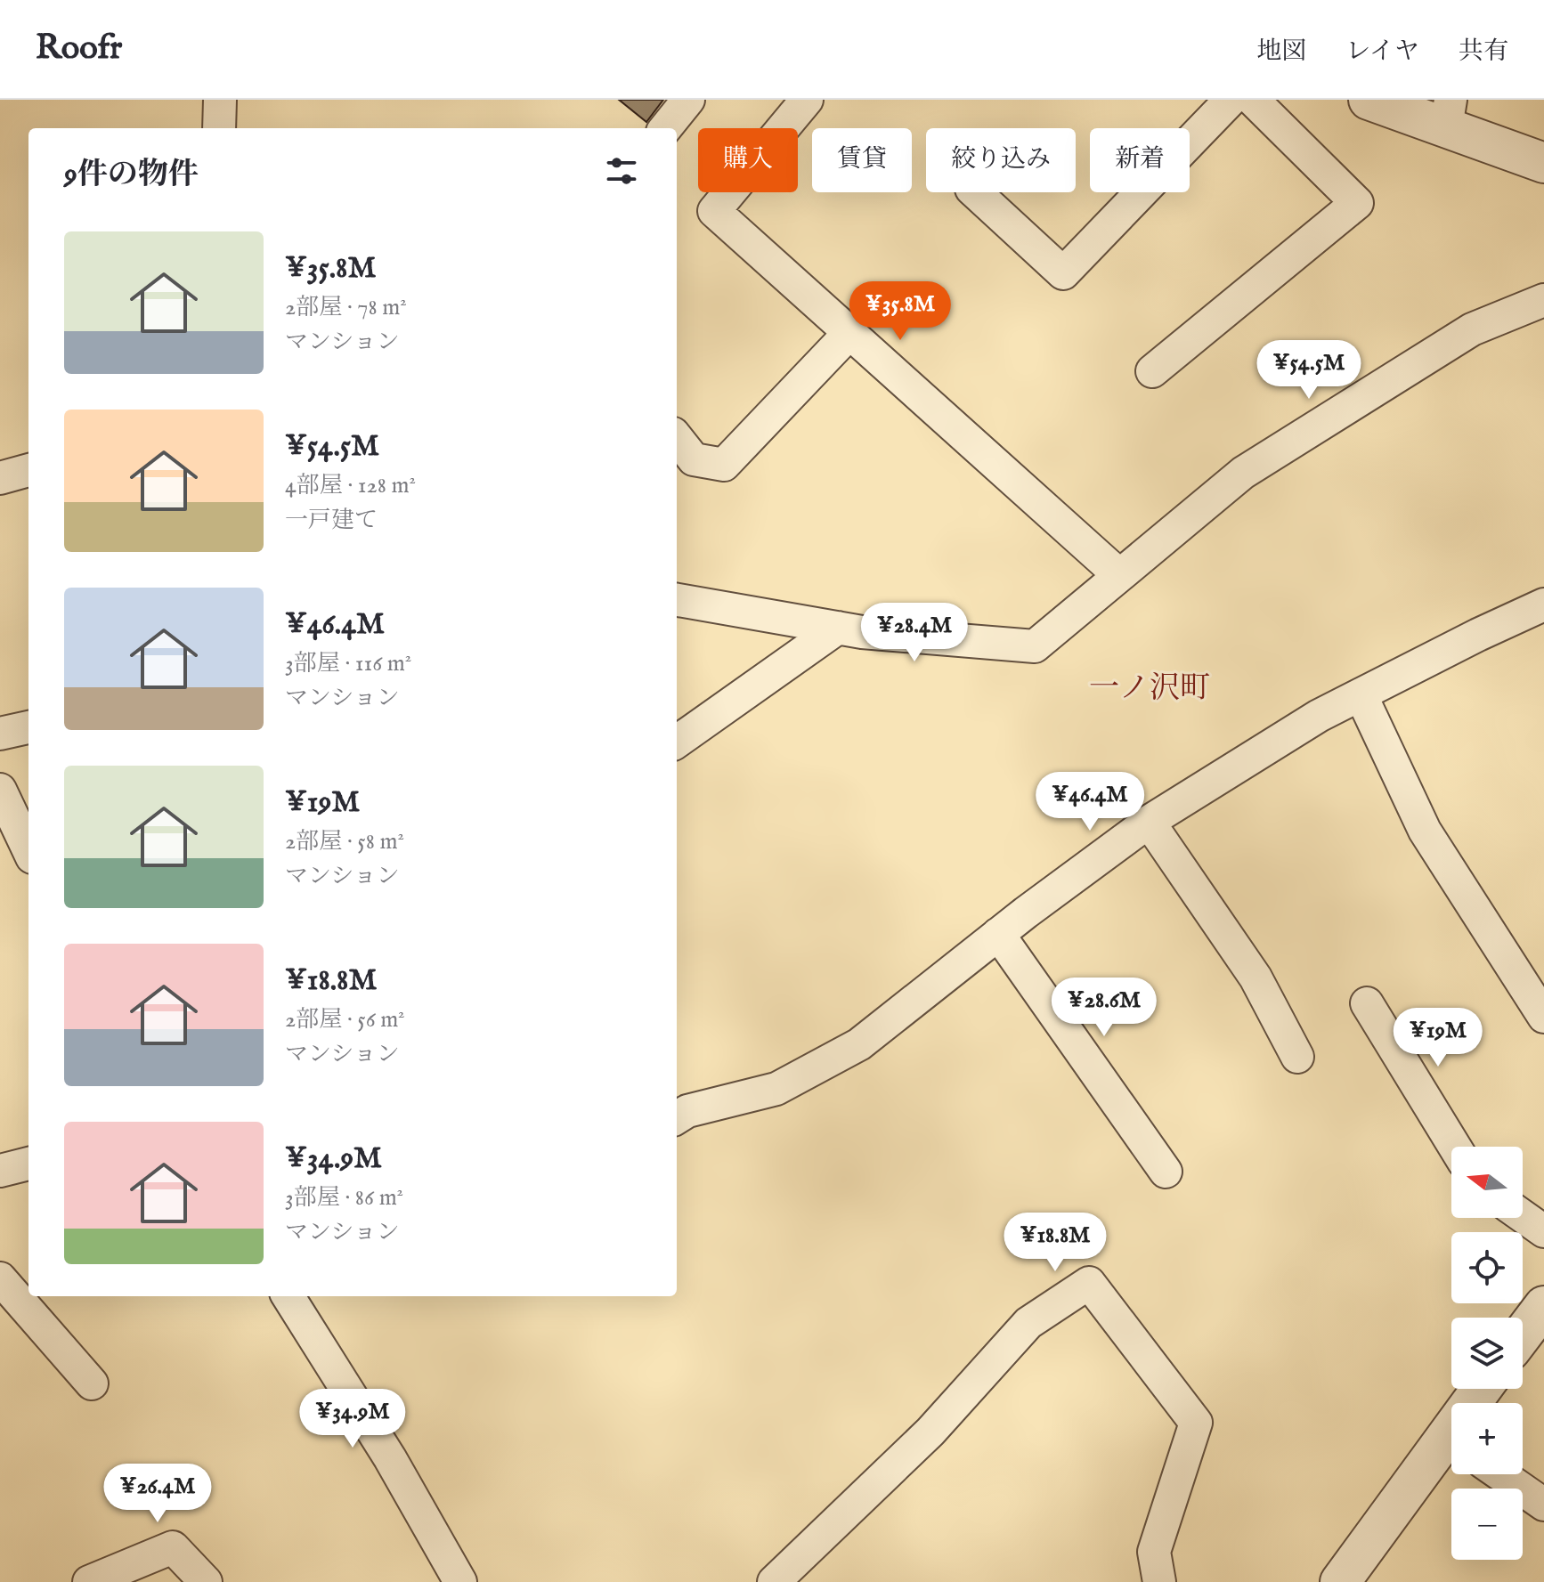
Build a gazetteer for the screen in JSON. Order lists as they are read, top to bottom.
{
  "districts": ["一ノ沢町"],
  "north": "left",
  "page": {
    "header": "Roofr",
    "nav": ["地図", "レイヤ", "共有"],
    "chip": [
      "購入",
      "賃貸",
      "絞り込み",
      "新着"
    ],
    "heading": "9件の物件",
    "list": [
      {
        "name": "¥35.8M",
        "note": "2部屋 · 78 m² · マンション"
      },
      {
        "name": "¥54.5M",
        "note": "4部屋 · 128 m² · 一戸建て"
      },
      {
        "name": "¥46.4M",
        "note": "3部屋 · 116 m² · マンション"
      },
      {
        "name": "¥19M",
        "note": "2部屋 · 58 m² · マンション"
      },
      {
        "name": "¥18.8M",
        "note": "2部屋 · 56 m² · マンション"
      },
      {
        "name": "¥34.9M",
        "note": "3部屋 · 86 m² · マンション"
      }
    ],
    "price": [
      "¥35.8M",
      "¥54.5M",
      "¥28.4M",
      "¥46.4M",
      "¥28.6M",
      "¥19M",
      "¥18.8M",
      "¥34.9M",
      "¥26.4M"
    ],
    "map_buttons": ["+", "−"]
  }
}
